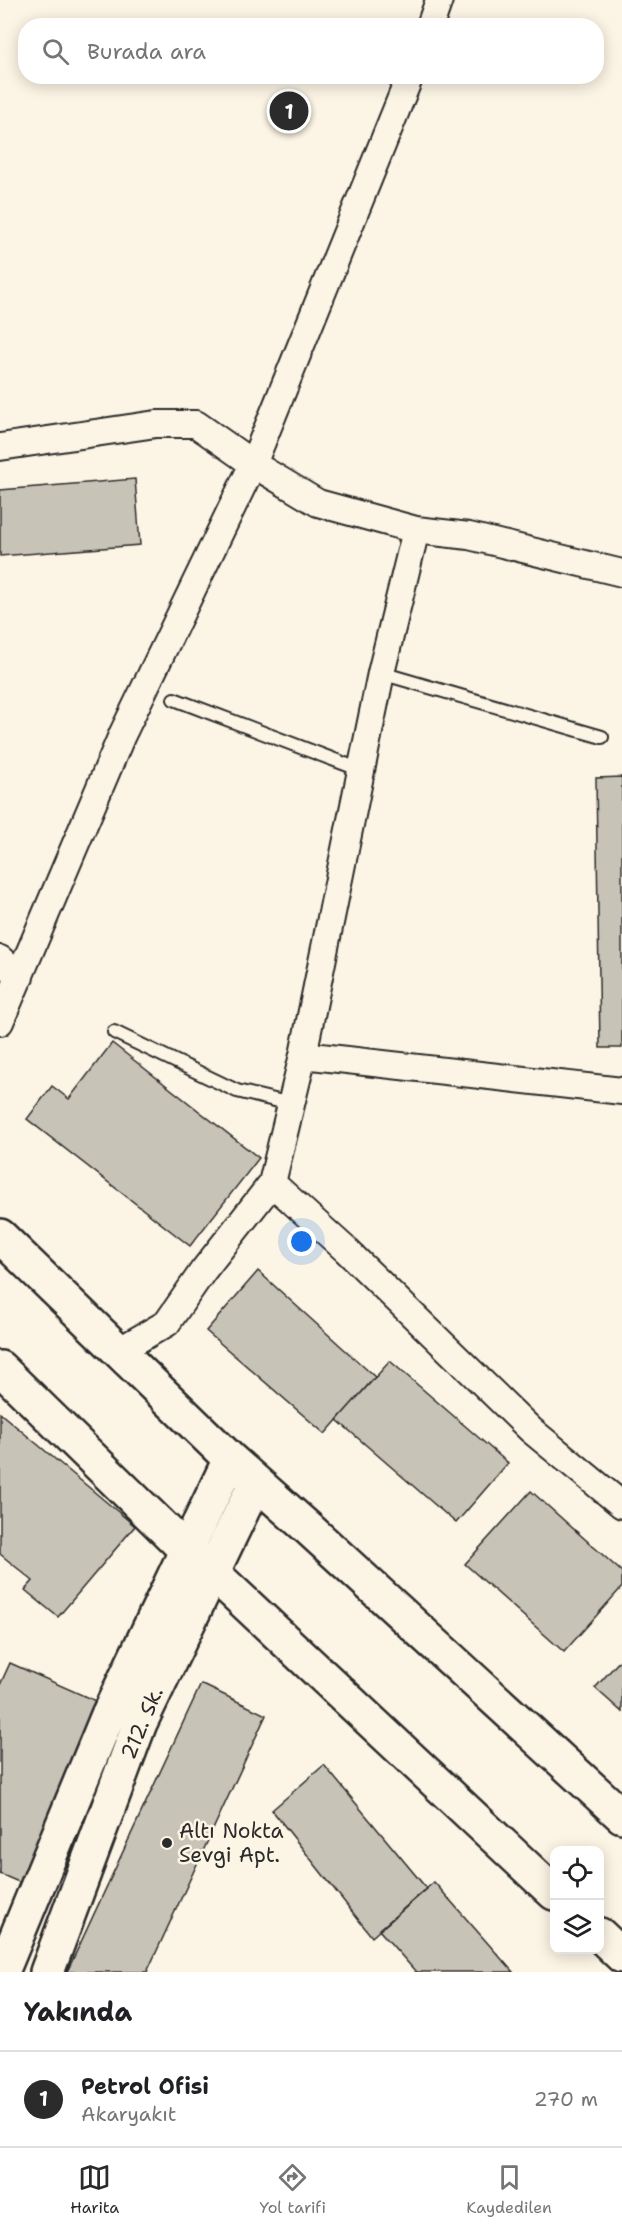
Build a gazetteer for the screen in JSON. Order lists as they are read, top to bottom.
{
  "streets": {
    "main road": ["212. Sk."]
  },
  "places": ["Altı Nokta Sevgi Apt."],
  "page": {
    "search": "Burada ara",
    "pins": "1",
    "heading": "Yakında",
    "list": [
      {
        "mark": "1",
        "name": "Petrol Ofisi",
        "note": "Akaryakıt",
        "value": "270 m"
      }
    ],
    "nav": ["Harita", "Yol tarifi", "Kaydedilen"]
  }
}
